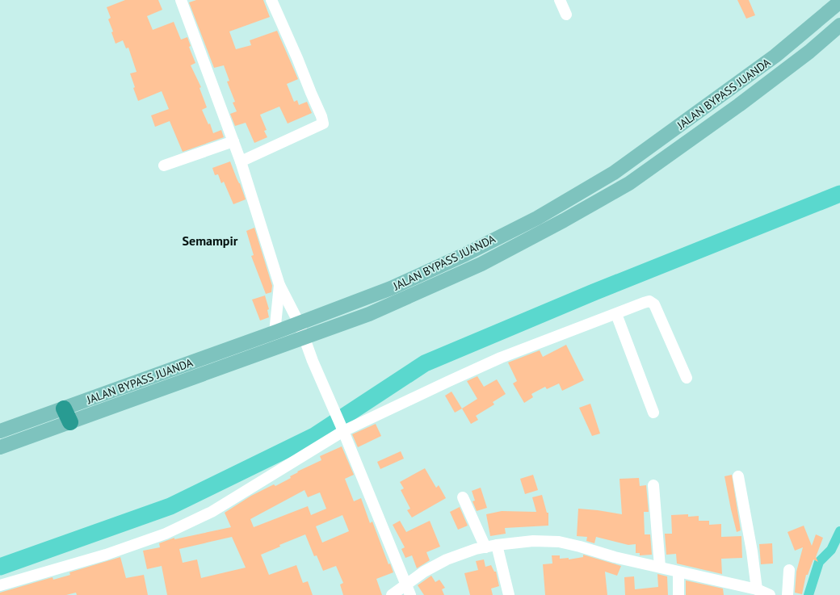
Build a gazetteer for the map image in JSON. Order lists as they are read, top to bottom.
{
  "streets": {
    "main road": ["JALAN BYPASS JUANDA"]
  },
  "districts": ["Semampir"]
}
